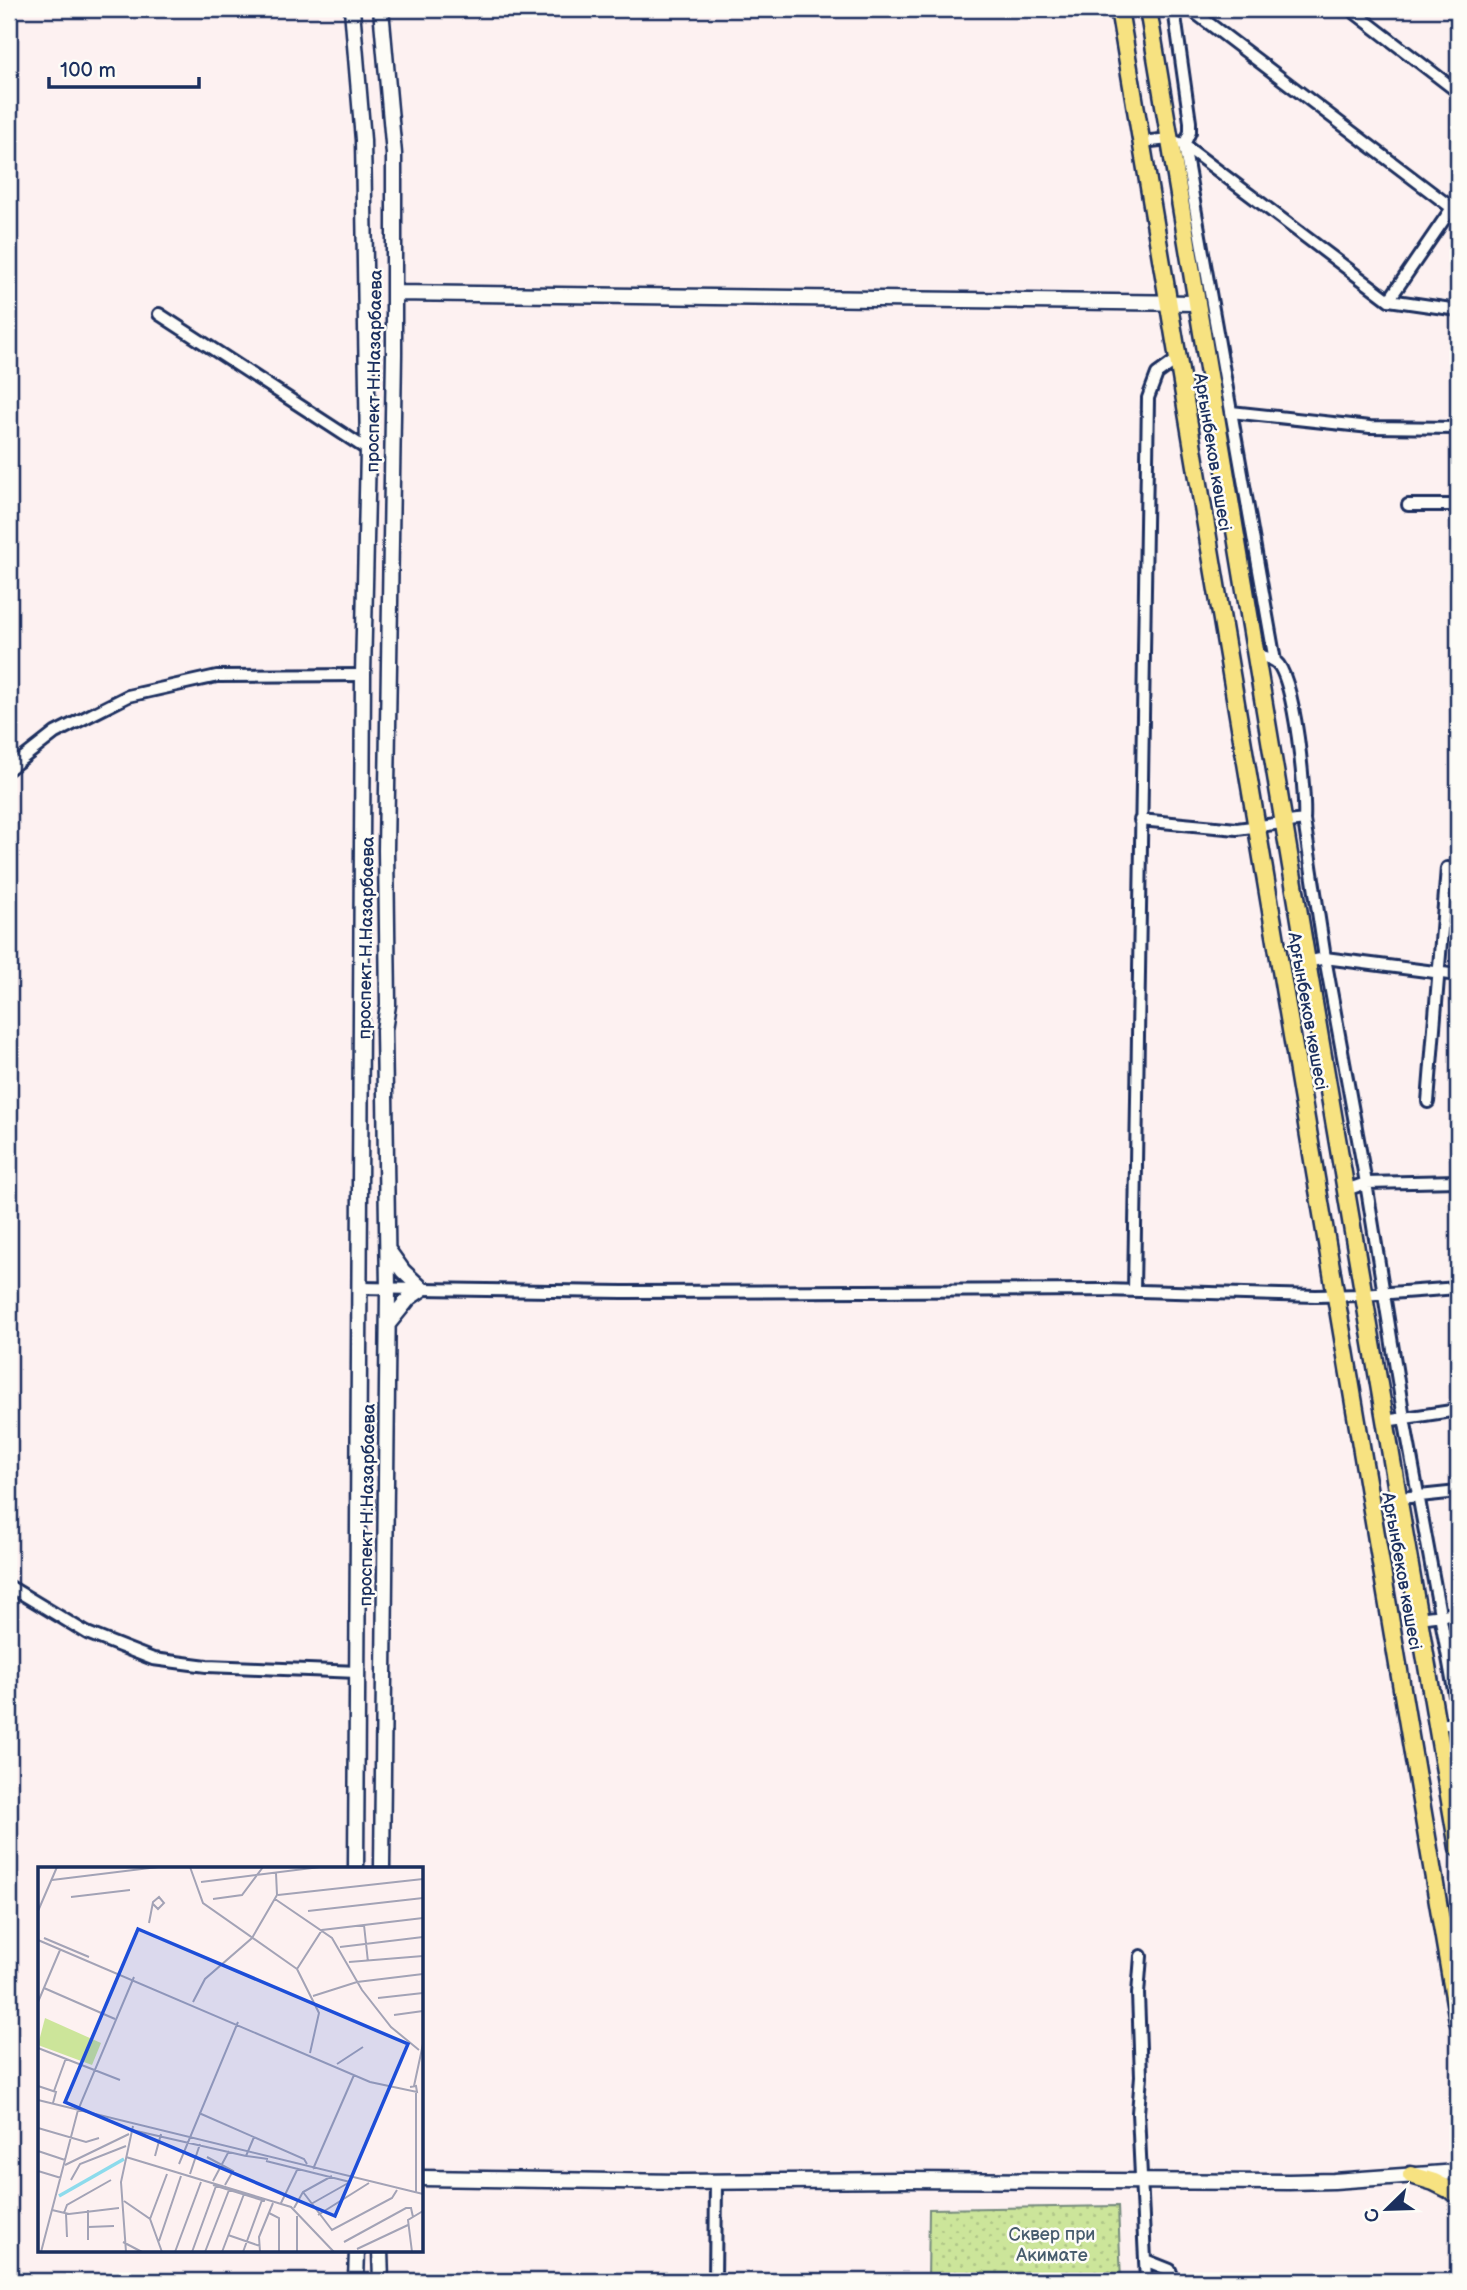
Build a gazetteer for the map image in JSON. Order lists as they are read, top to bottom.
{
  "streets": {
    "main road": ["проспект Н.Назарбаева", "Арғынбеков көшесі"]
  },
  "parks": ["Сквер при Акимате"],
  "scale_bar": "100 m",
  "north": "bottom left"
}
